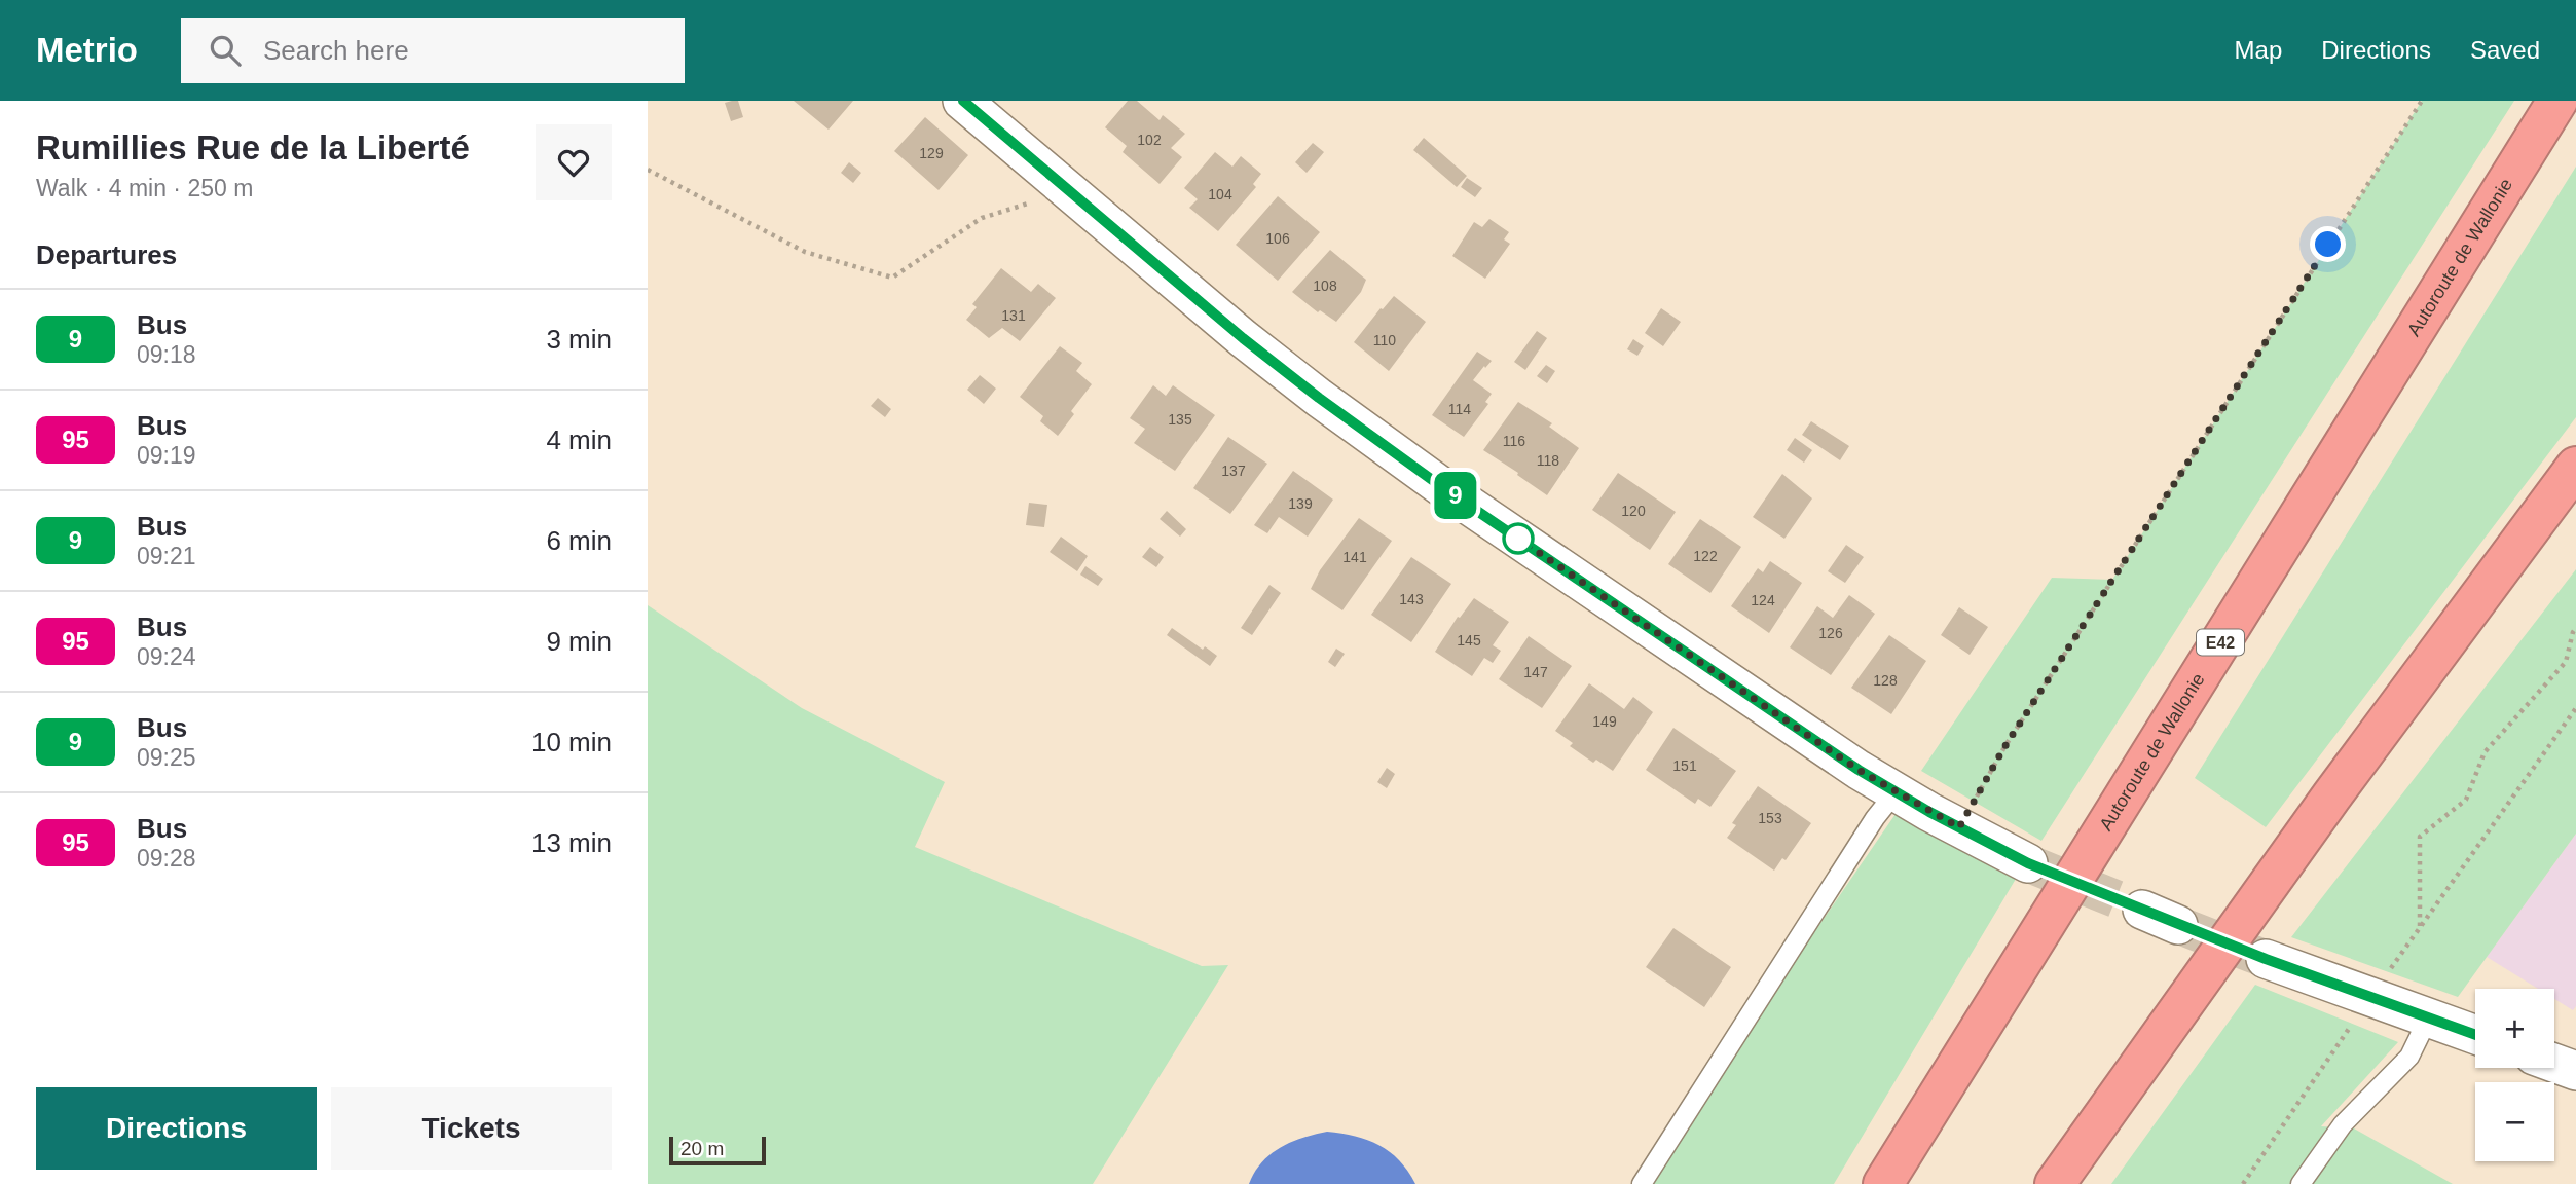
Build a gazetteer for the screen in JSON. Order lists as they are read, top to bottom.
{
  "streets": {
    "highway": ["Autoroute de Wallonie", "E42"]
  },
  "lines": ["bus line 9"],
  "house_numbers": [
    "102",
    "129",
    "104",
    "106",
    "108",
    "131",
    "110",
    "114",
    "135",
    "116",
    "118",
    "137",
    "139",
    "120",
    "122",
    "141",
    "143",
    "124",
    "126",
    "145",
    "147",
    "128",
    "149",
    "151",
    "153"
  ],
  "scale_bar": "20 m",
  "page": {
    "header": "Metrio",
    "search": "Search here",
    "nav": ["Map", "Directions", "Saved"],
    "heading": [
      ["Rumillies Rue de la Liberté", "Walk · 4 min · 250 m"],
      "Departures"
    ],
    "on_map": "9",
    "list": [
      {
        "mark": "9",
        "name": "Bus",
        "note": "09:18",
        "value": "3 min"
      },
      {
        "mark": "95",
        "name": "Bus",
        "note": "09:19",
        "value": "4 min"
      },
      {
        "mark": "9",
        "name": "Bus",
        "note": "09:21",
        "value": "6 min"
      },
      {
        "mark": "95",
        "name": "Bus",
        "note": "09:24",
        "value": "9 min"
      },
      {
        "mark": "9",
        "name": "Bus",
        "note": "09:25",
        "value": "10 min"
      },
      {
        "mark": "95",
        "name": "Bus",
        "note": "09:28",
        "value": "13 min"
      }
    ],
    "map_buttons": ["+", "−"],
    "buttons": ["Directions", "Tickets"],
    "scale": "20 m"
  }
}
